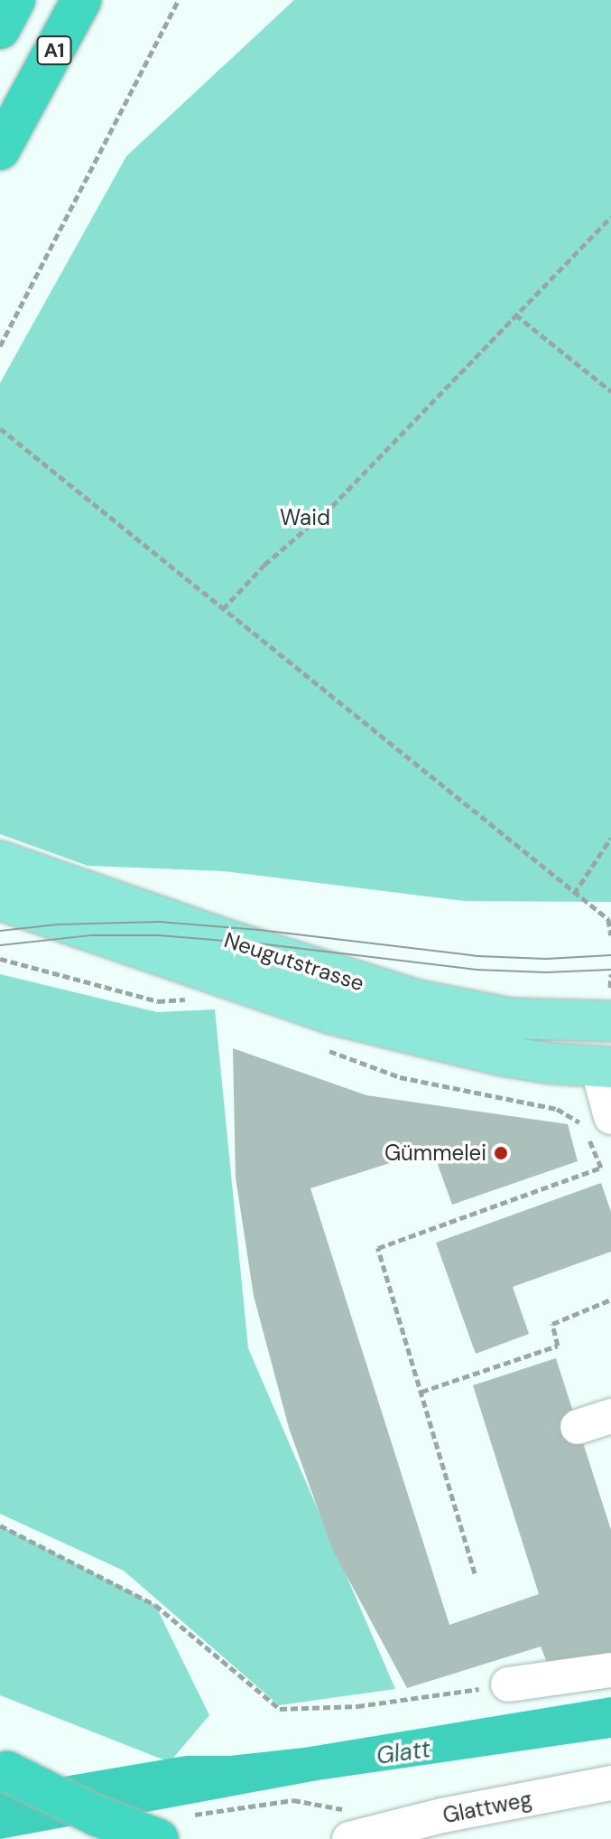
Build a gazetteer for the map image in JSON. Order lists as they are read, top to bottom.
{
  "streets": {
    "highway": ["A1"],
    "main road": ["Neugutstrasse"],
    "street": ["Glattweg"]
  },
  "water": ["Glatt"],
  "parks": ["Waid"],
  "places": ["Gümmelei"]
}
